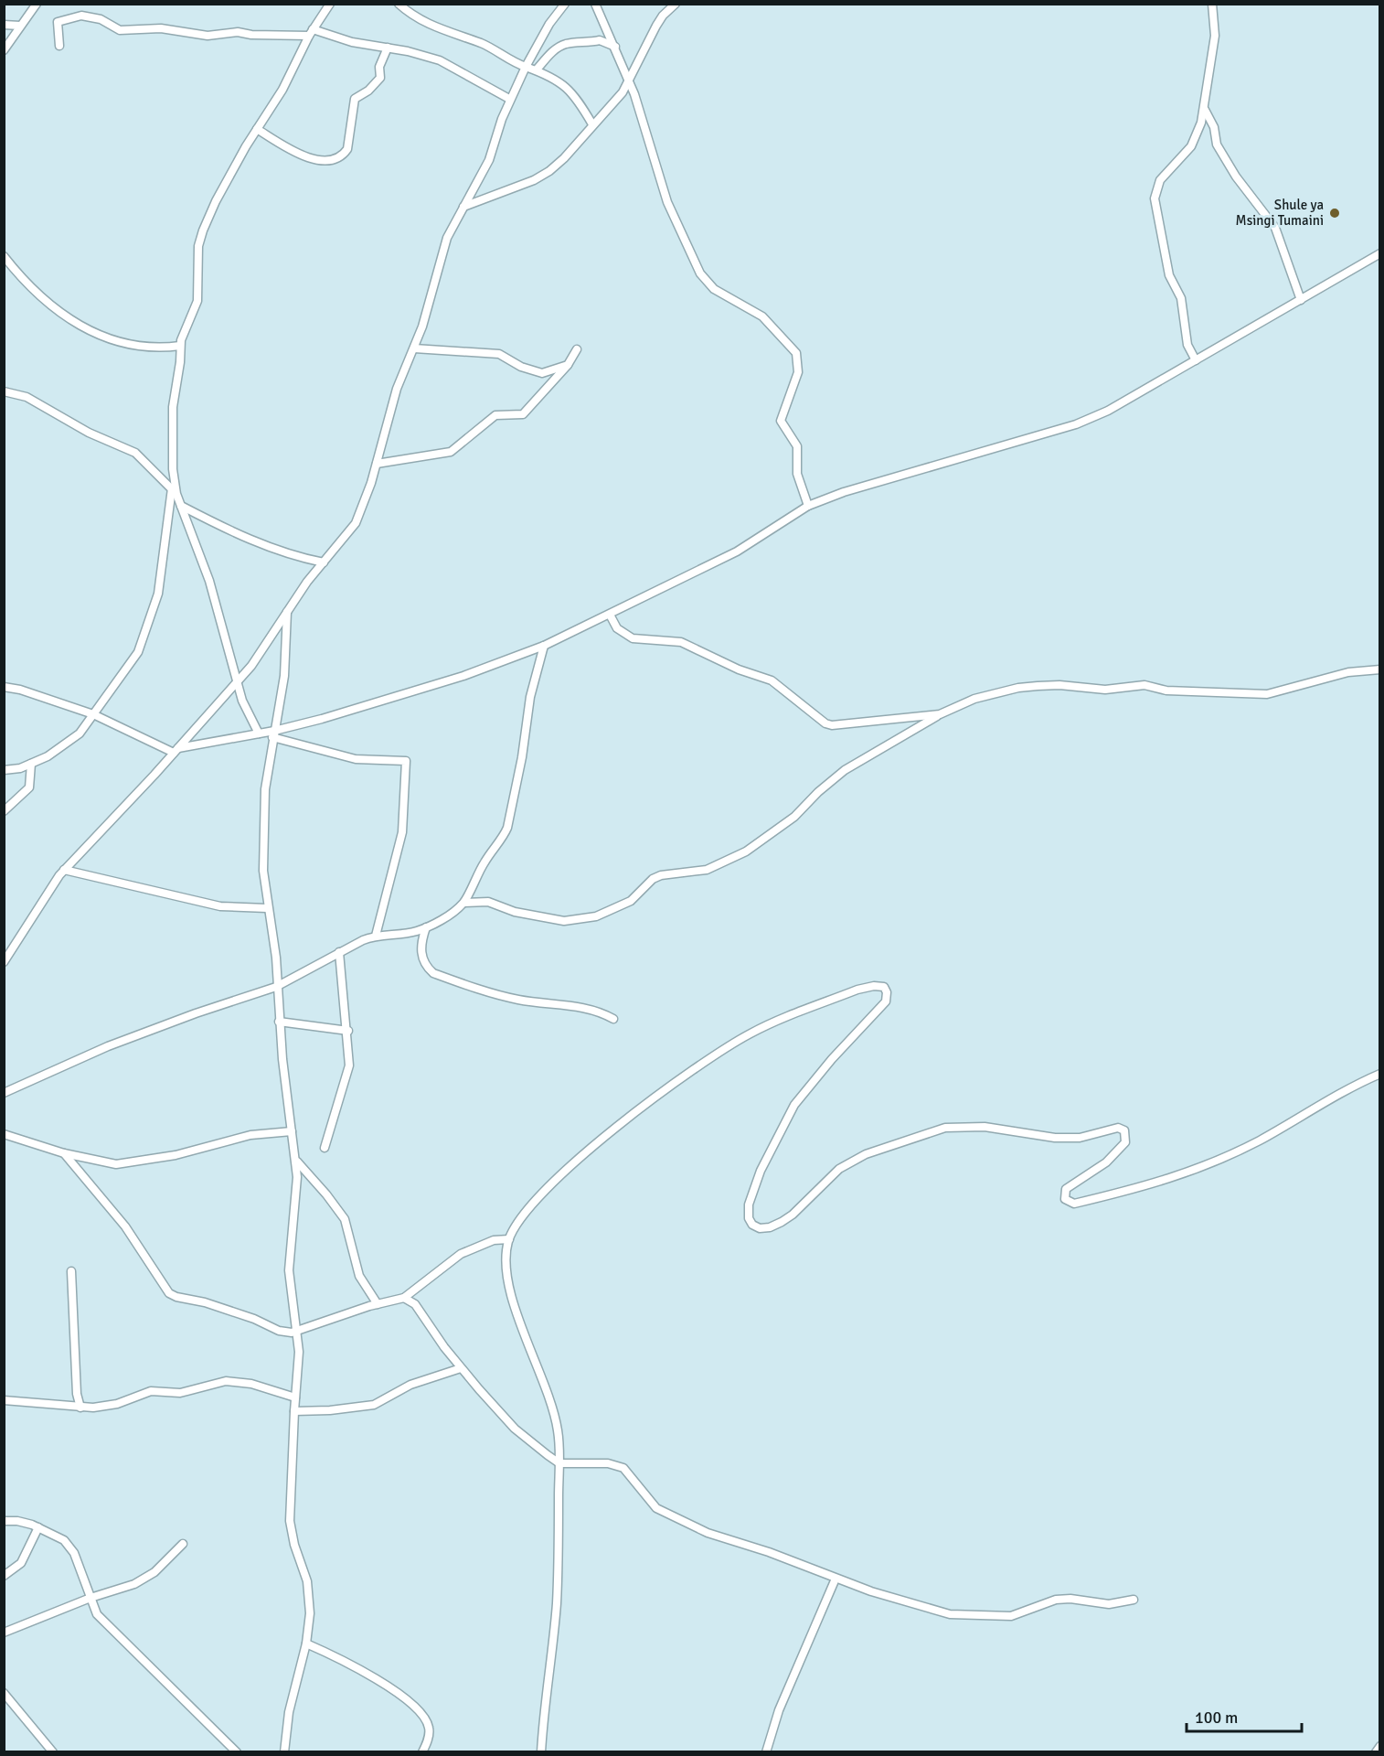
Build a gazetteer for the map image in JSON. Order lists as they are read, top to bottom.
{
  "places": ["Shule ya Msingi Tumaini"],
  "scale_bar": "100 m"
}
